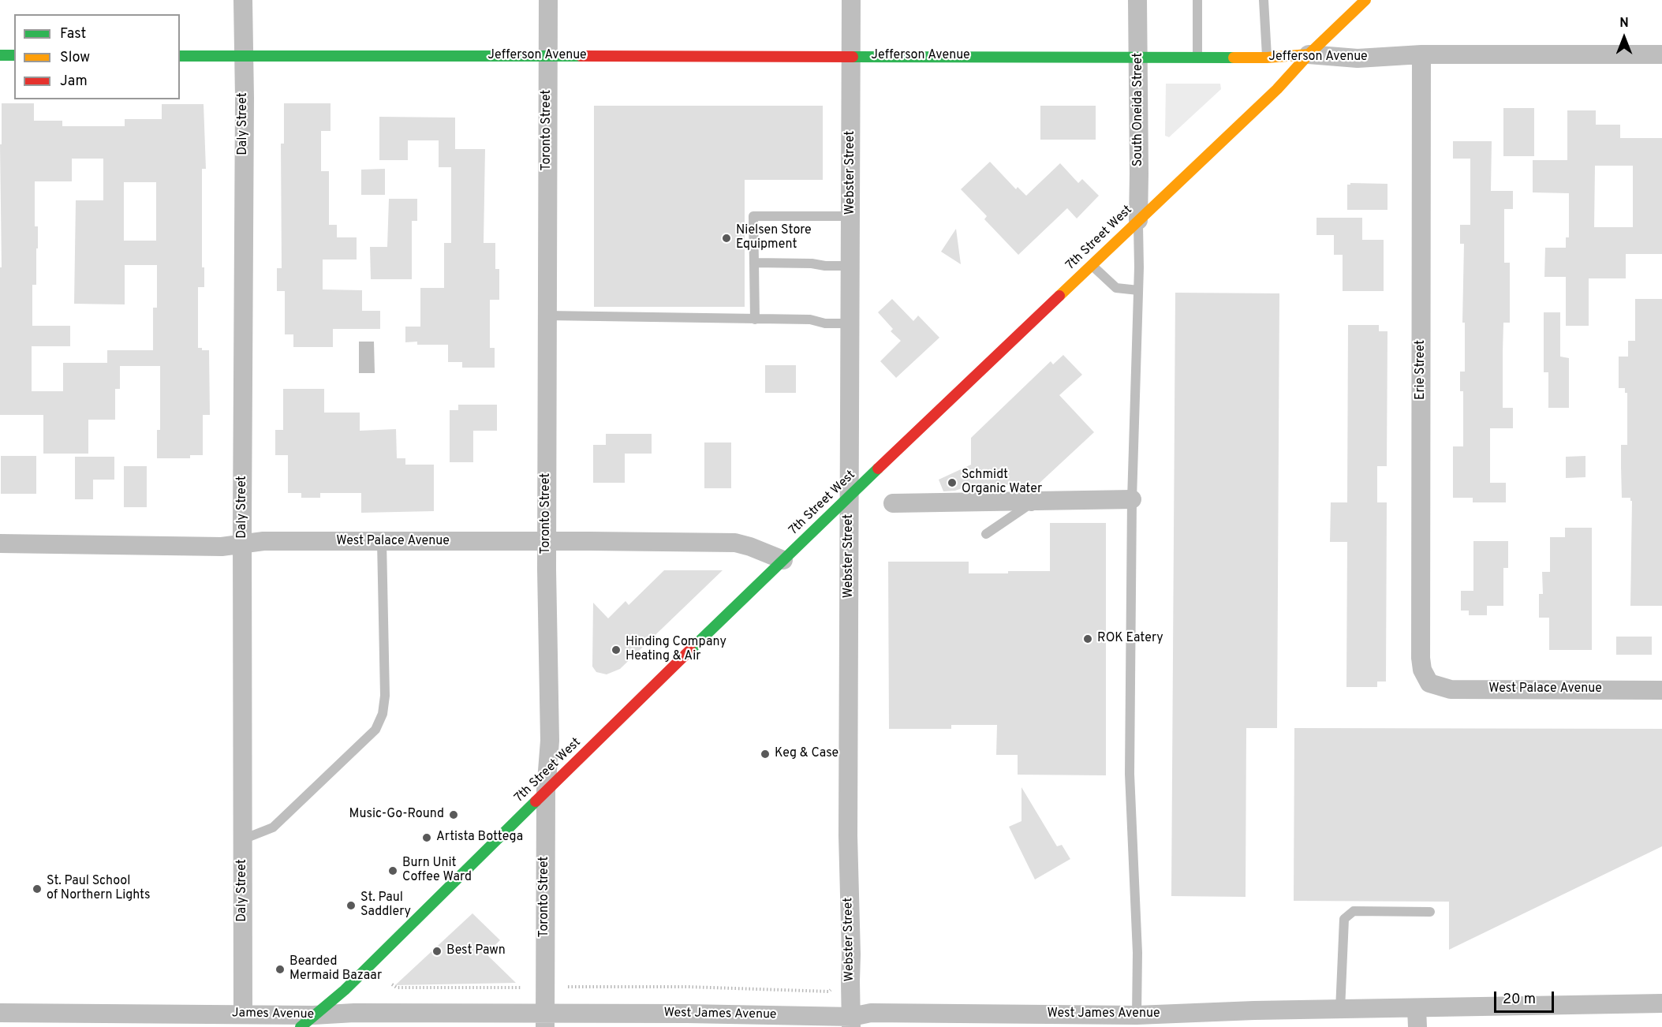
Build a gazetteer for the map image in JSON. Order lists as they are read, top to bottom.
{
  "streets": {
    "main road": ["Jefferson Avenue", "7th Street West"],
    "street": [
      "South Oneida Street",
      "Daly Street",
      "Toronto Street",
      "Webster Street",
      "Erie Street",
      "West Palace Avenue",
      "James Avenue",
      "West James Avenue"
    ]
  },
  "crossings": [
    ["Jefferson Avenue", "South Oneida Street"],
    ["Jefferson Avenue", "Daly Street"],
    ["Jefferson Avenue", "Toronto Street"],
    ["Jefferson Avenue", "Webster Street"],
    ["Jefferson Avenue", "7th Street West"],
    ["Jefferson Avenue", "Erie Street"],
    ["South Oneida Street", "7th Street West"],
    ["Daly Street", "West Palace Avenue"],
    ["Daly Street", "James Avenue"],
    ["Toronto Street", "7th Street West"],
    ["Toronto Street", "West Palace Avenue"],
    ["Toronto Street", "James Avenue"],
    ["Toronto Street", "West James Avenue"],
    ["Webster Street", "7th Street West"],
    ["Webster Street", "West James Avenue"],
    ["7th Street West", "West Palace Avenue"],
    ["7th Street West", "James Avenue"],
    ["Erie Street", "West Palace Avenue"],
    ["James Avenue", "West James Avenue"]
  ],
  "places": [
    "Nielsen Store Equipment",
    "Schmidt Organic Water",
    "ROK Eatery",
    "Hinding Company Heating & Air",
    "Keg & Case",
    "Music-Go-Round",
    "Artista Bottega",
    "Burn Unit Coffee Ward",
    "St. Paul School of Northern Lights",
    "St. Paul Saddlery",
    "Best Pawn",
    "Bearded Mermaid Bazaar"
  ],
  "legend": ["Fast", "Slow", "Jam"],
  "scale_bar": "20 m",
  "north": "top"
}
